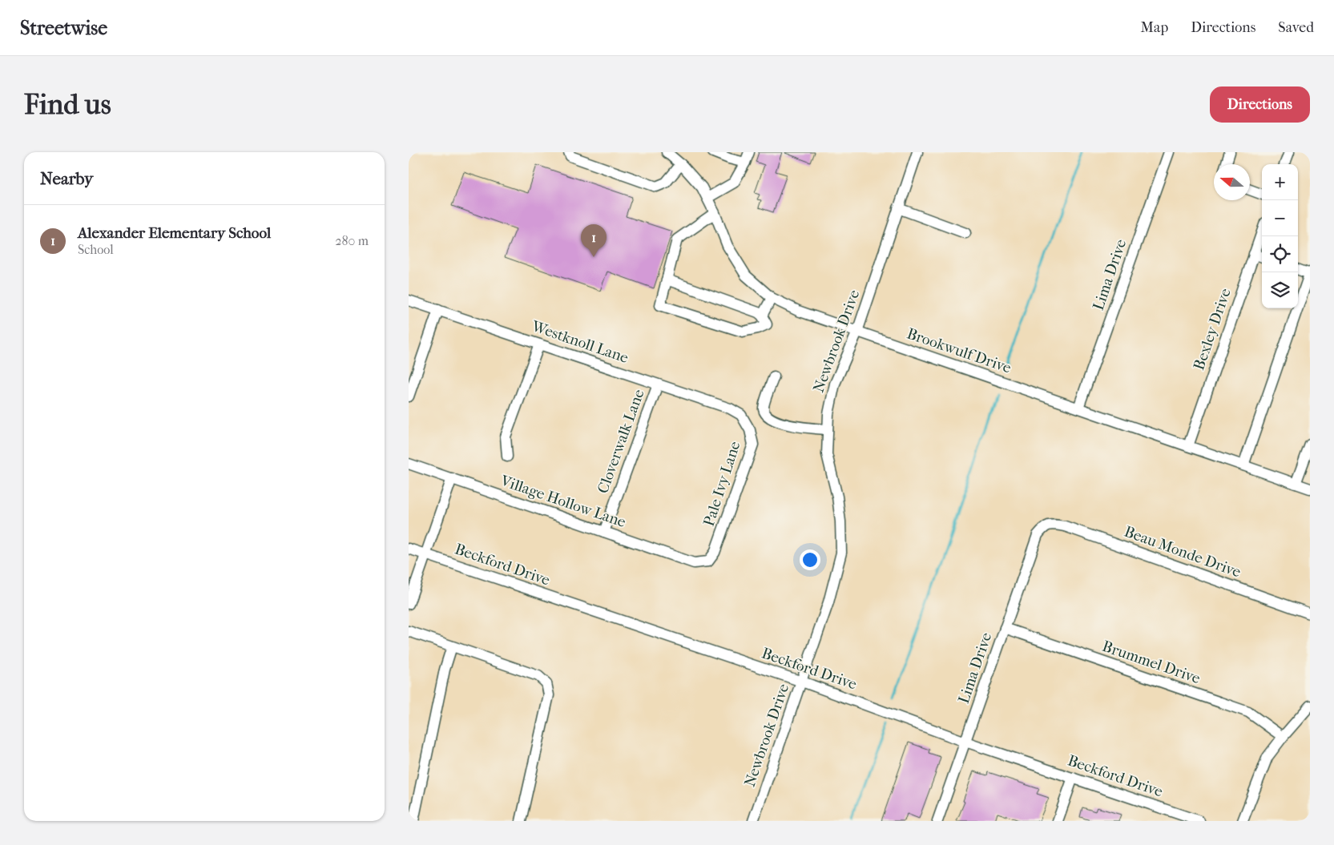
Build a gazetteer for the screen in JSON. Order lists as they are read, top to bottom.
{
  "streets": {
    "street": [
      "Lima Drive",
      "Bexley Drive",
      "Newbrook Drive",
      "Westknoll Lane",
      "Brookwulf Drive",
      "Cloverwalk Lane",
      "Pale Ivy Lane",
      "Village Hollow Lane",
      "Beau Monde Drive",
      "Beckford Drive",
      "Brummel Drive"
    ]
  },
  "crossings": [
    ["Lima Drive", "Brookwulf Drive"],
    ["Lima Drive", "Beau Monde Drive"],
    ["Lima Drive", "Beckford Drive"],
    ["Lima Drive", "Brummel Drive"],
    ["Bexley Drive", "Brookwulf Drive"],
    ["Newbrook Drive", "Brookwulf Drive"],
    ["Newbrook Drive", "Beckford Drive"],
    ["Westknoll Lane", "Cloverwalk Lane"],
    ["Westknoll Lane", "Pale Ivy Lane"],
    ["Cloverwalk Lane", "Village Hollow Lane"],
    ["Pale Ivy Lane", "Village Hollow Lane"]
  ],
  "north": "left",
  "page": {
    "header": "Streetwise",
    "nav": ["Map", "Directions", "Saved"],
    "buttons": "Directions",
    "title": "Find us",
    "heading": "Nearby",
    "map_buttons": ["+", "−"],
    "list": [
      {
        "mark": "1",
        "name": "Alexander Elementary School",
        "note": "School",
        "value": "280 m"
      }
    ],
    "pins": "1"
  }
}
